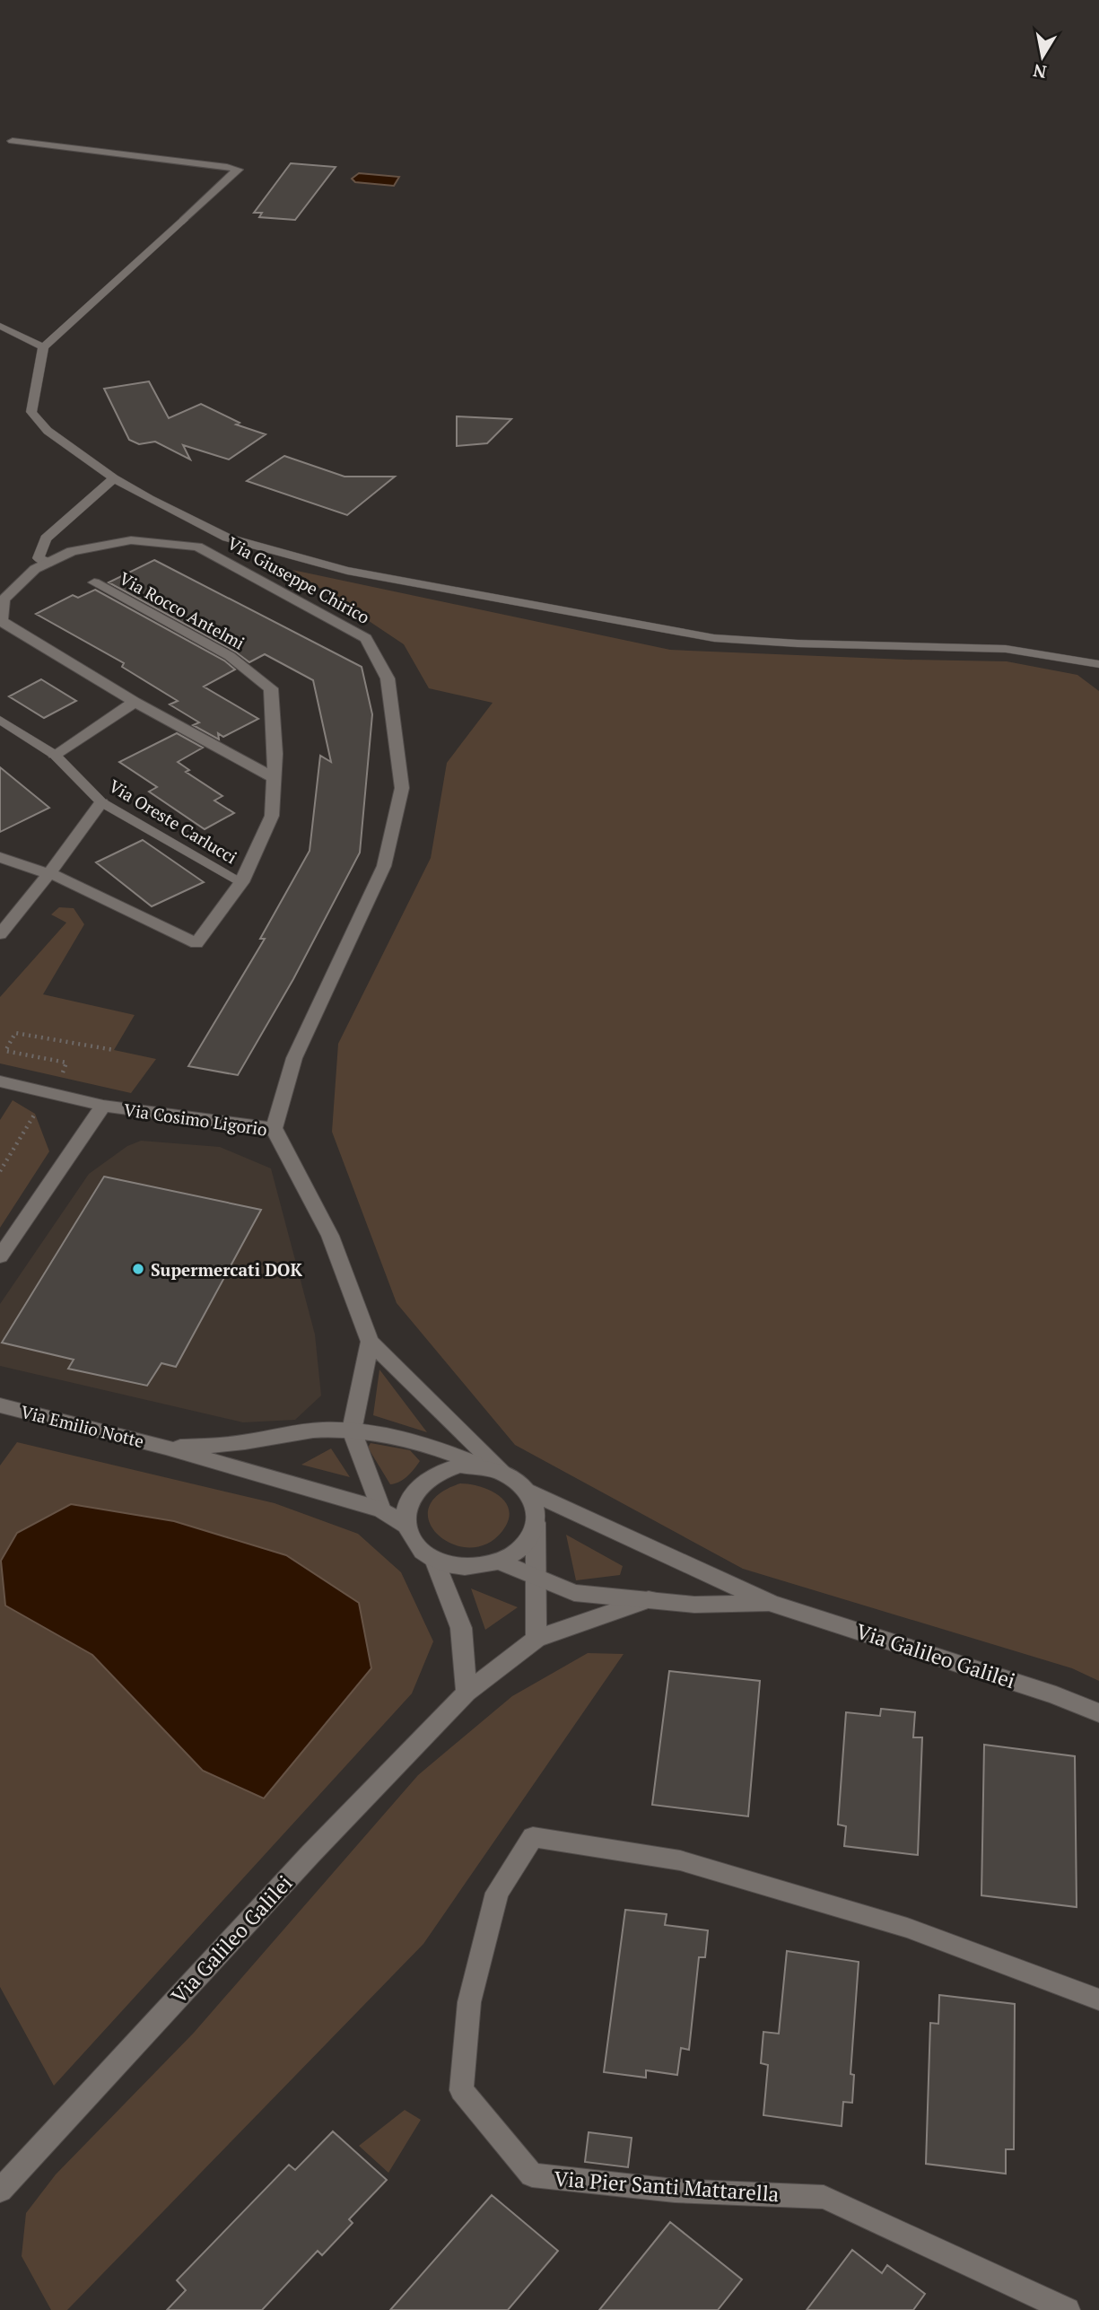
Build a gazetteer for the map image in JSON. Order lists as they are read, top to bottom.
{
  "streets": {
    "street": [
      "Via Giuseppe Chirico",
      "Via Rocco Antelmi",
      "Via Cosimo Ligorio",
      "Via Emilio Notte",
      "Via Galileo Galilei",
      "Via Pier Santi Mattarella"
    ],
    "lane": ["Via Oreste Carlucci"]
  },
  "crossings": [
    ["Via Giuseppe Chirico", "Via Cosimo Ligorio"],
    ["Via Rocco Antelmi", "Via Oreste Carlucci"]
  ],
  "places": ["Supermercati DOK"],
  "north": "bottom"
}
